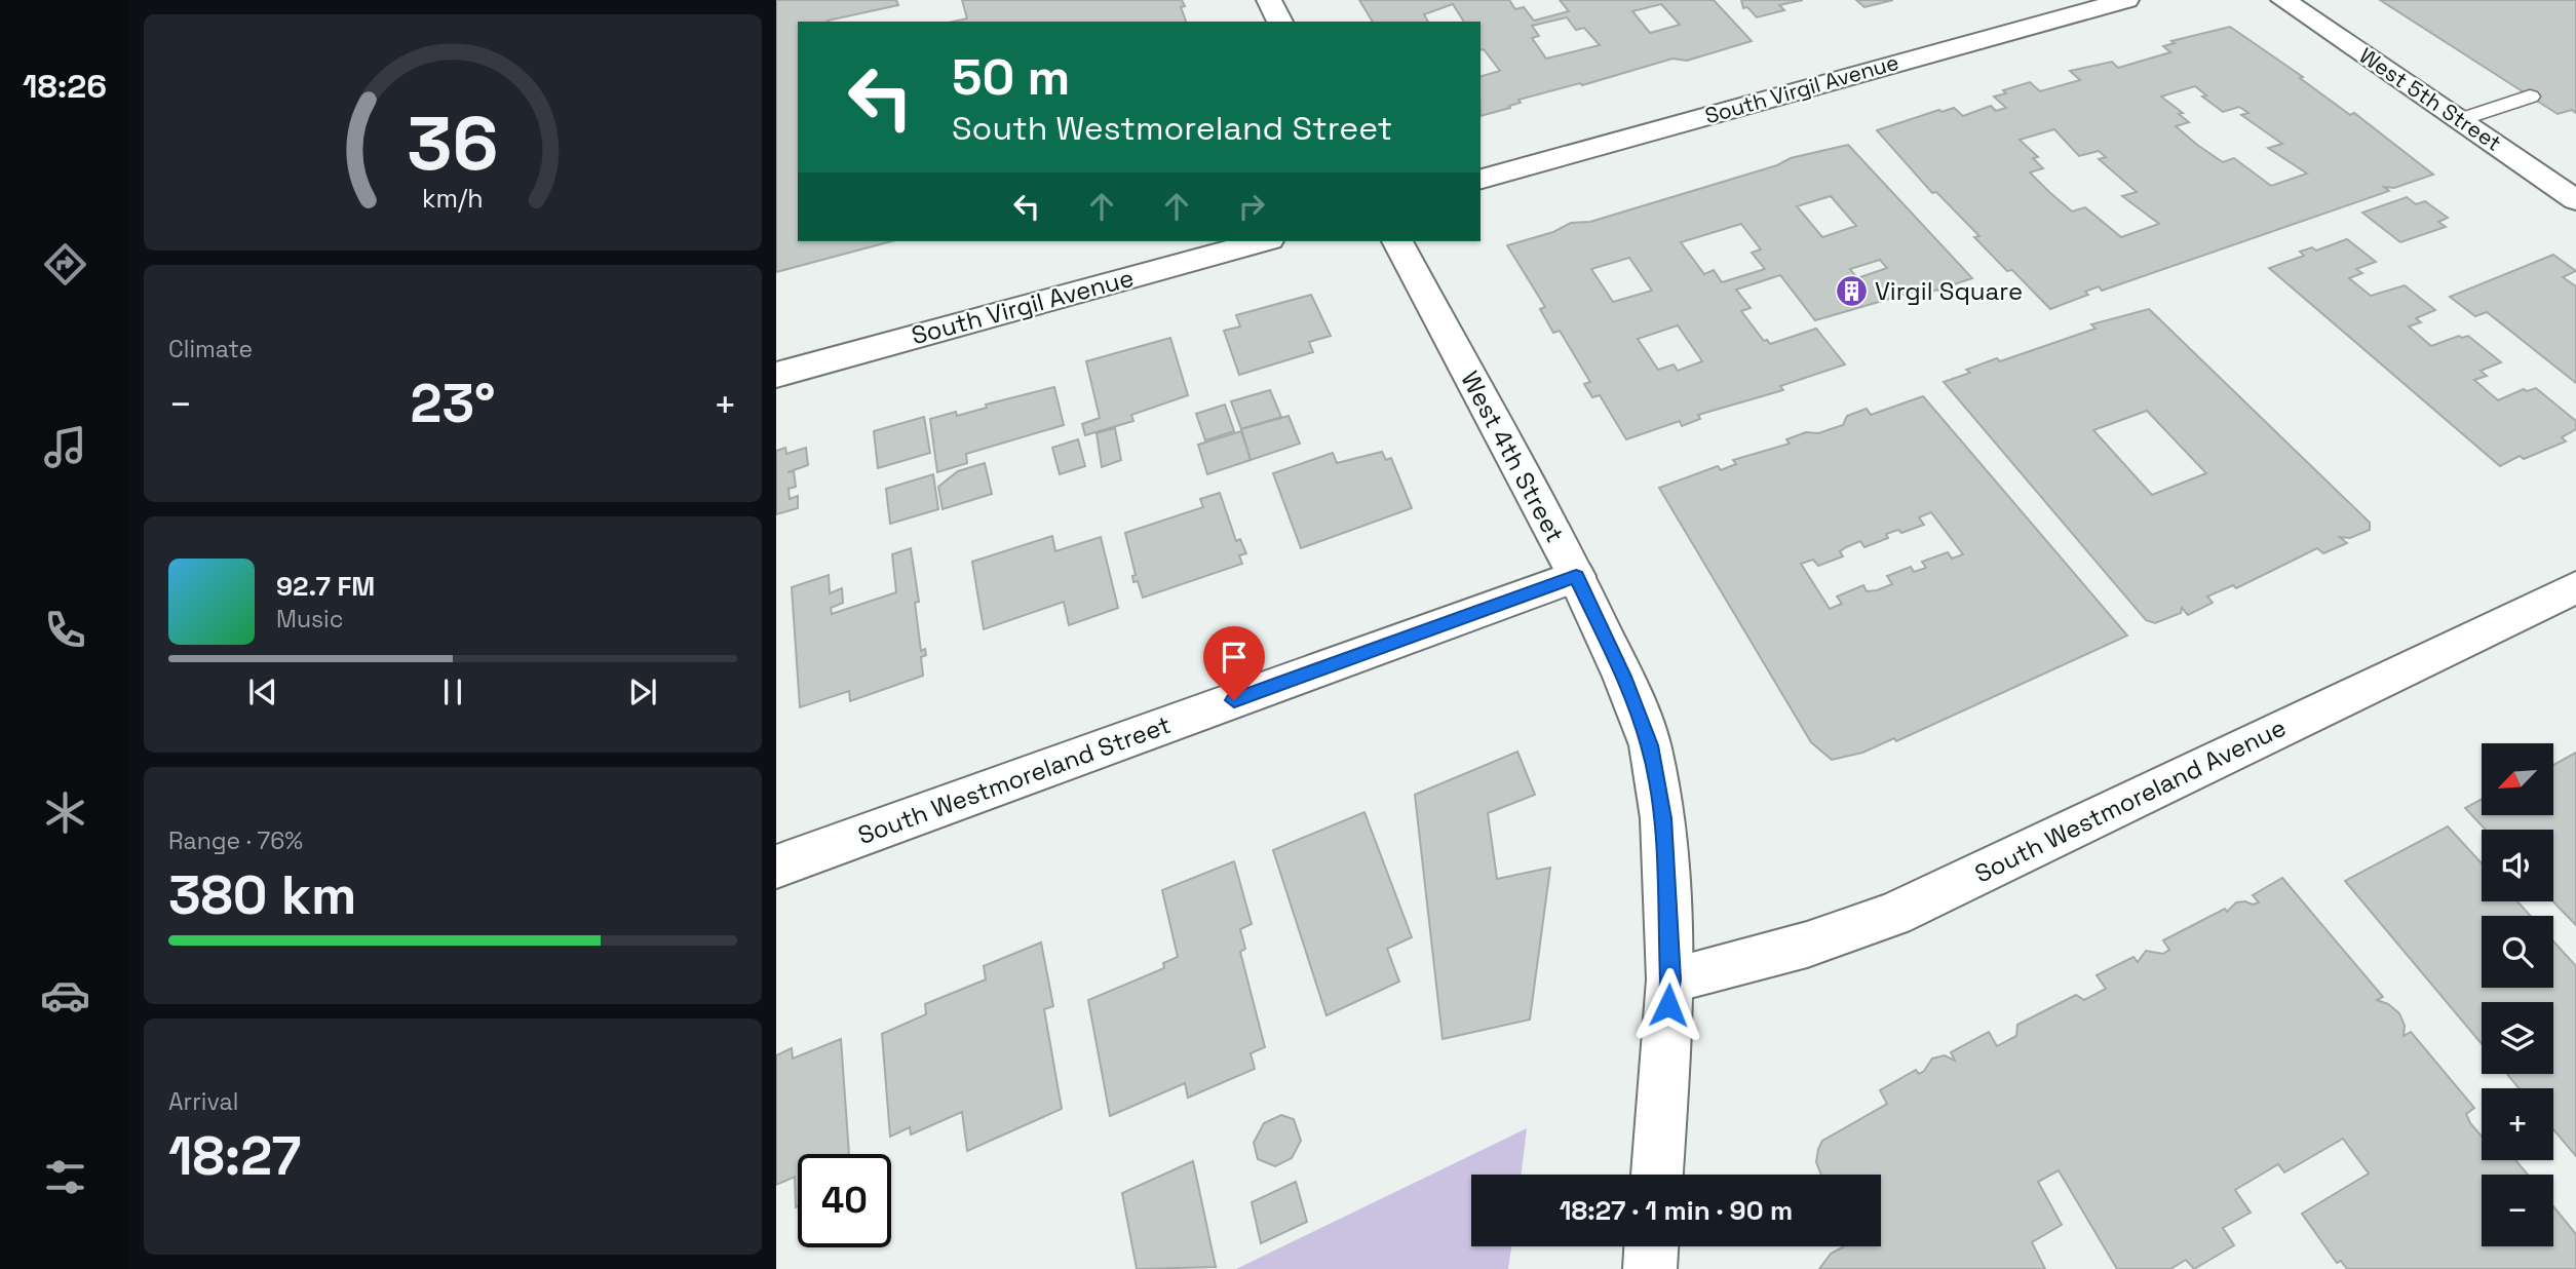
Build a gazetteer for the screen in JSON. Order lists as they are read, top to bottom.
{
  "streets": {
    "street": [
      "South Virgil Avenue",
      "West 5th Street",
      "West 4th Street",
      "South Westmoreland Street",
      "South Westmoreland Avenue"
    ]
  },
  "crossings": [
    ["West 4th Street", "South Westmoreland Street"],
    ["West 4th Street", "South Westmoreland Avenue"]
  ],
  "places": {
    "building": ["Virgil Square"]
  },
  "north": "bottom left",
  "page": {
    "tabs": "18:26",
    "turn": ["50 m", "South Westmoreland Street"],
    "tile": [
      "Climate",
      ["Range · 76%", "380 km"],
      ["Arrival", "18:27"]
    ],
    "heat": ["−", "23°", "+"],
    "song": ["92.7 FM", "Music"],
    "map_buttons": ["+", "−"],
    "limit": "40",
    "trip": "18:27 · 1 min · 90 m",
    "gauge": ["36", "km/h"]
  }
}
